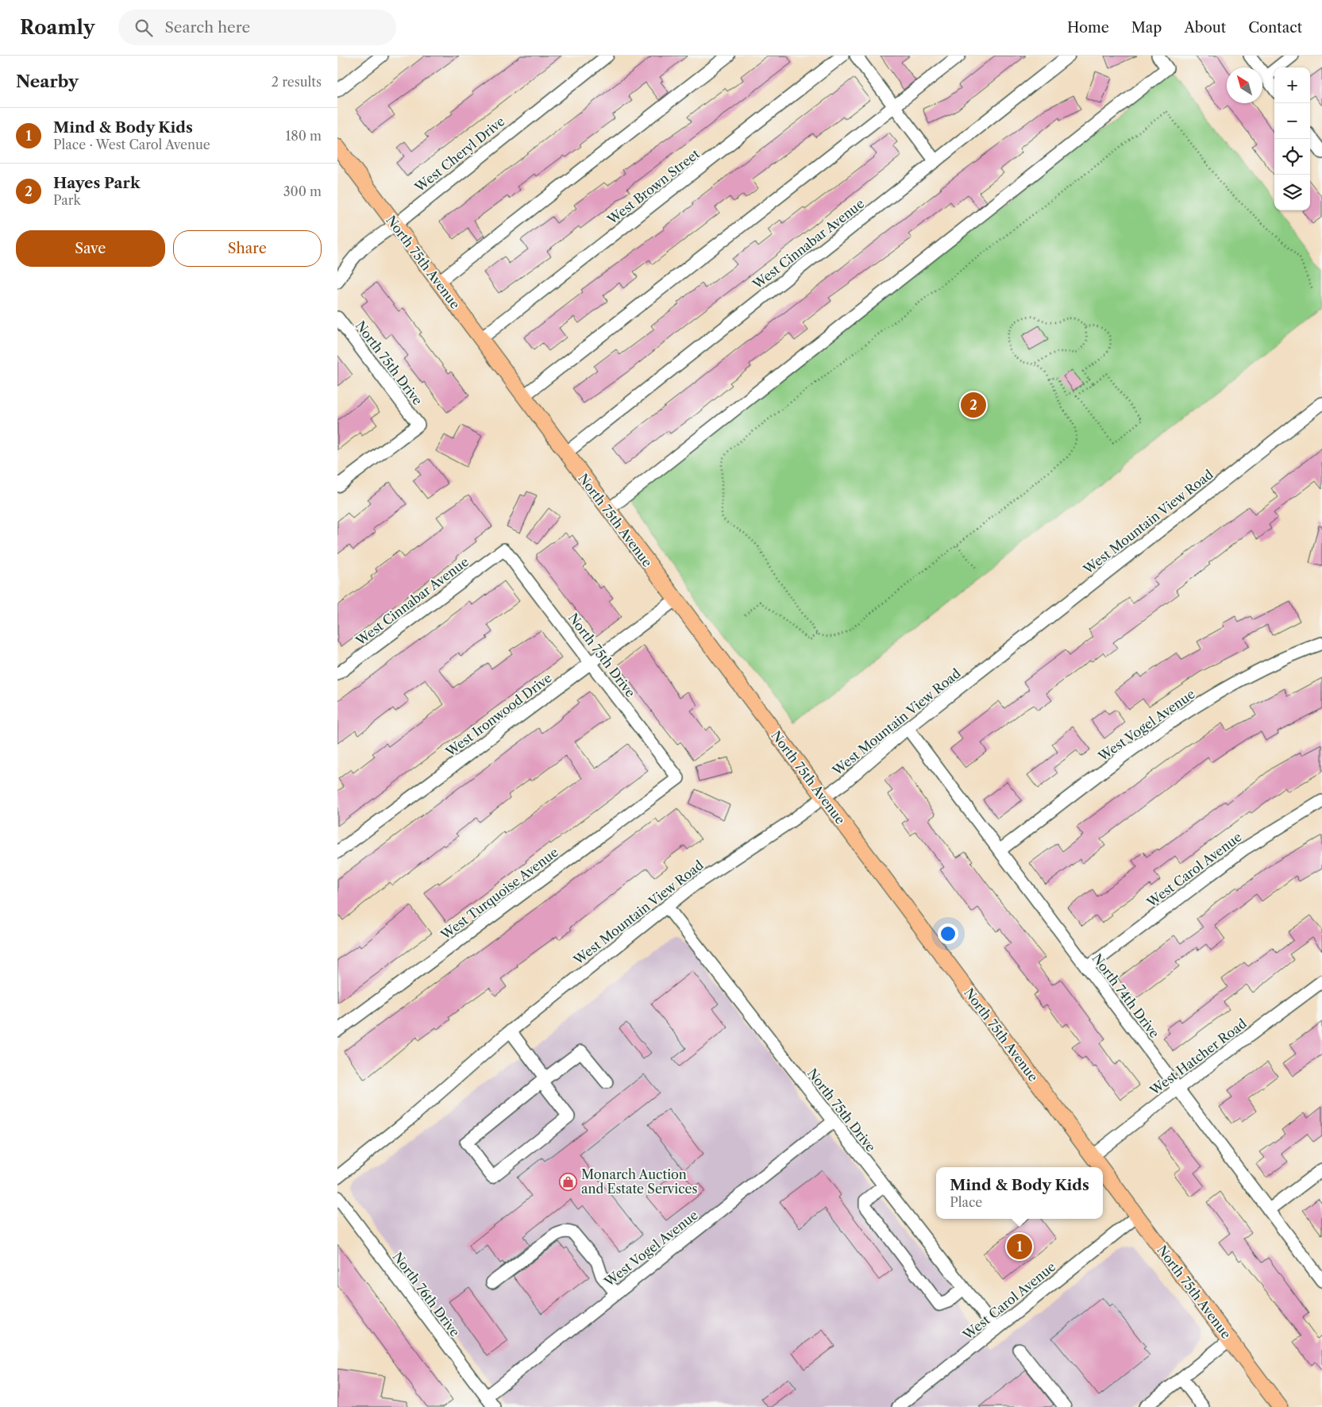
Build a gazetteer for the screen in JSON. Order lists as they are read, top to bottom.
{
  "streets": {
    "main road": ["North 75th Avenue"],
    "street": [
      "West Cheryl Drive",
      "West Brown Street",
      "West Cinnabar Avenue",
      "North 75th Drive",
      "West Mountain View Road",
      "West Ironwood Drive",
      "West Vogel Avenue",
      "West Carol Avenue",
      "West Turquoise Avenue",
      "North 74th Drive",
      "West Hatcher Road",
      "North 76th Drive"
    ]
  },
  "crossings": [
    ["West Cheryl Drive", "North 75th Avenue"],
    ["West Brown Street", "North 75th Avenue"],
    ["West Cinnabar Avenue", "North 75th Avenue"],
    ["West Cinnabar Avenue", "North 75th Drive"],
    ["North 75th Avenue", "West Mountain View Road"],
    ["North 75th Avenue", "West Ironwood Drive"],
    ["North 75th Avenue", "West Carol Avenue"],
    ["North 75th Avenue", "West Hatcher Road"],
    ["North 75th Drive", "West Mountain View Road"],
    ["North 75th Drive", "West Ironwood Drive"],
    ["North 75th Drive", "West Vogel Avenue"],
    ["North 75th Drive", "West Carol Avenue"],
    ["North 75th Drive", "West Turquoise Avenue"],
    ["West Mountain View Road", "North 74th Drive"],
    ["West Vogel Avenue", "North 74th Drive"],
    ["West Vogel Avenue", "North 76th Drive"],
    ["West Carol Avenue", "North 74th Drive"],
    ["North 74th Drive", "West Hatcher Road"]
  ],
  "places": {
    "shop": ["Monarch Auction and Estate Services"]
  },
  "north": "top left",
  "page": {
    "header": "Roamly",
    "search": "Search here",
    "nav": [
      "Home",
      "Map",
      "About",
      "Contact"
    ],
    "heading": ["Nearby", "2 results"],
    "map_buttons": ["+", "−"],
    "list": [
      {
        "mark": "1",
        "name": "Mind & Body Kids",
        "note": "Place · West Carol Avenue",
        "value": "180 m"
      },
      {
        "mark": "2",
        "name": "Hayes Park",
        "note": "Park",
        "value": "300 m"
      }
    ],
    "buttons": ["Save", "Share"],
    "pins": ["2", "1"],
    "popup": ["Mind & Body Kids", "Place"]
  }
}
